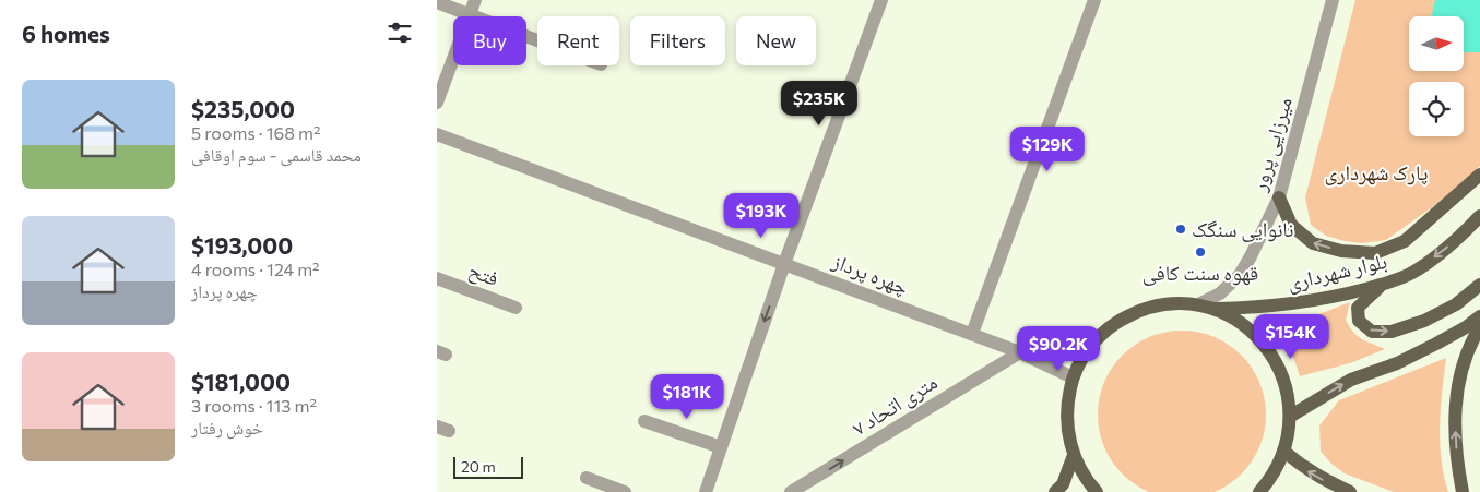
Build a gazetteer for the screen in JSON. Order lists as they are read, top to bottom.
{
  "streets": {
    "main road": ["بلوار شهرداری"],
    "street": [
      "میرزایی پرور",
      "فتح",
      "چهره پرداز",
      "۷ متری اتحاد"
    ]
  },
  "crossings": [
    ["چهره پرداز", "۷ متری اتحاد"]
  ],
  "one_way": ["۷ متری اتحاد"],
  "parks": ["پارک شهرداری"],
  "places": ["نانوایی سنگک", "قهوه سنت کافی"],
  "scale_bar": "20 m",
  "north": "right",
  "page": {
    "heading": "6 homes",
    "chip": [
      "Buy",
      "Rent",
      "Filters",
      "New"
    ],
    "list": [
      {
        "name": "$235,000",
        "note": "5 rooms · 168 m² · محمد قاسمی - سوم اوقافی"
      },
      {
        "name": "$193,000",
        "note": "4 rooms · 124 m² · چهره پرداز"
      },
      {
        "name": "$181,000",
        "note": "3 rooms · 113 m² · خوش رفتار"
      }
    ],
    "price": [
      "$235K",
      "$129K",
      "$193K",
      "$154K",
      "$90.2K",
      "$181K"
    ],
    "scale": "20 m"
  }
}
